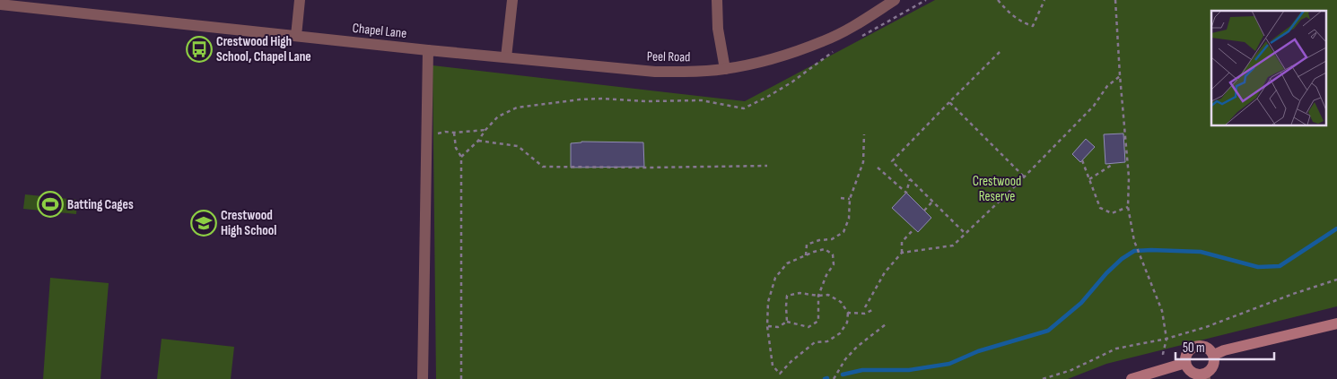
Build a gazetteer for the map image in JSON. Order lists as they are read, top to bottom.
{
  "streets": {
    "street": ["Chapel Lane", "Peel Road"]
  },
  "crossings": [
    ["Chapel Lane", "Peel Road"]
  ],
  "parks": ["Crestwood Reserve"],
  "places": {
    "bus stop": ["Crestwood High School, Chapel Lane"],
    "sports": ["Batting Cages"],
    "school or university": ["Crestwood High School"]
  },
  "scale_bar": "50 m"
}
